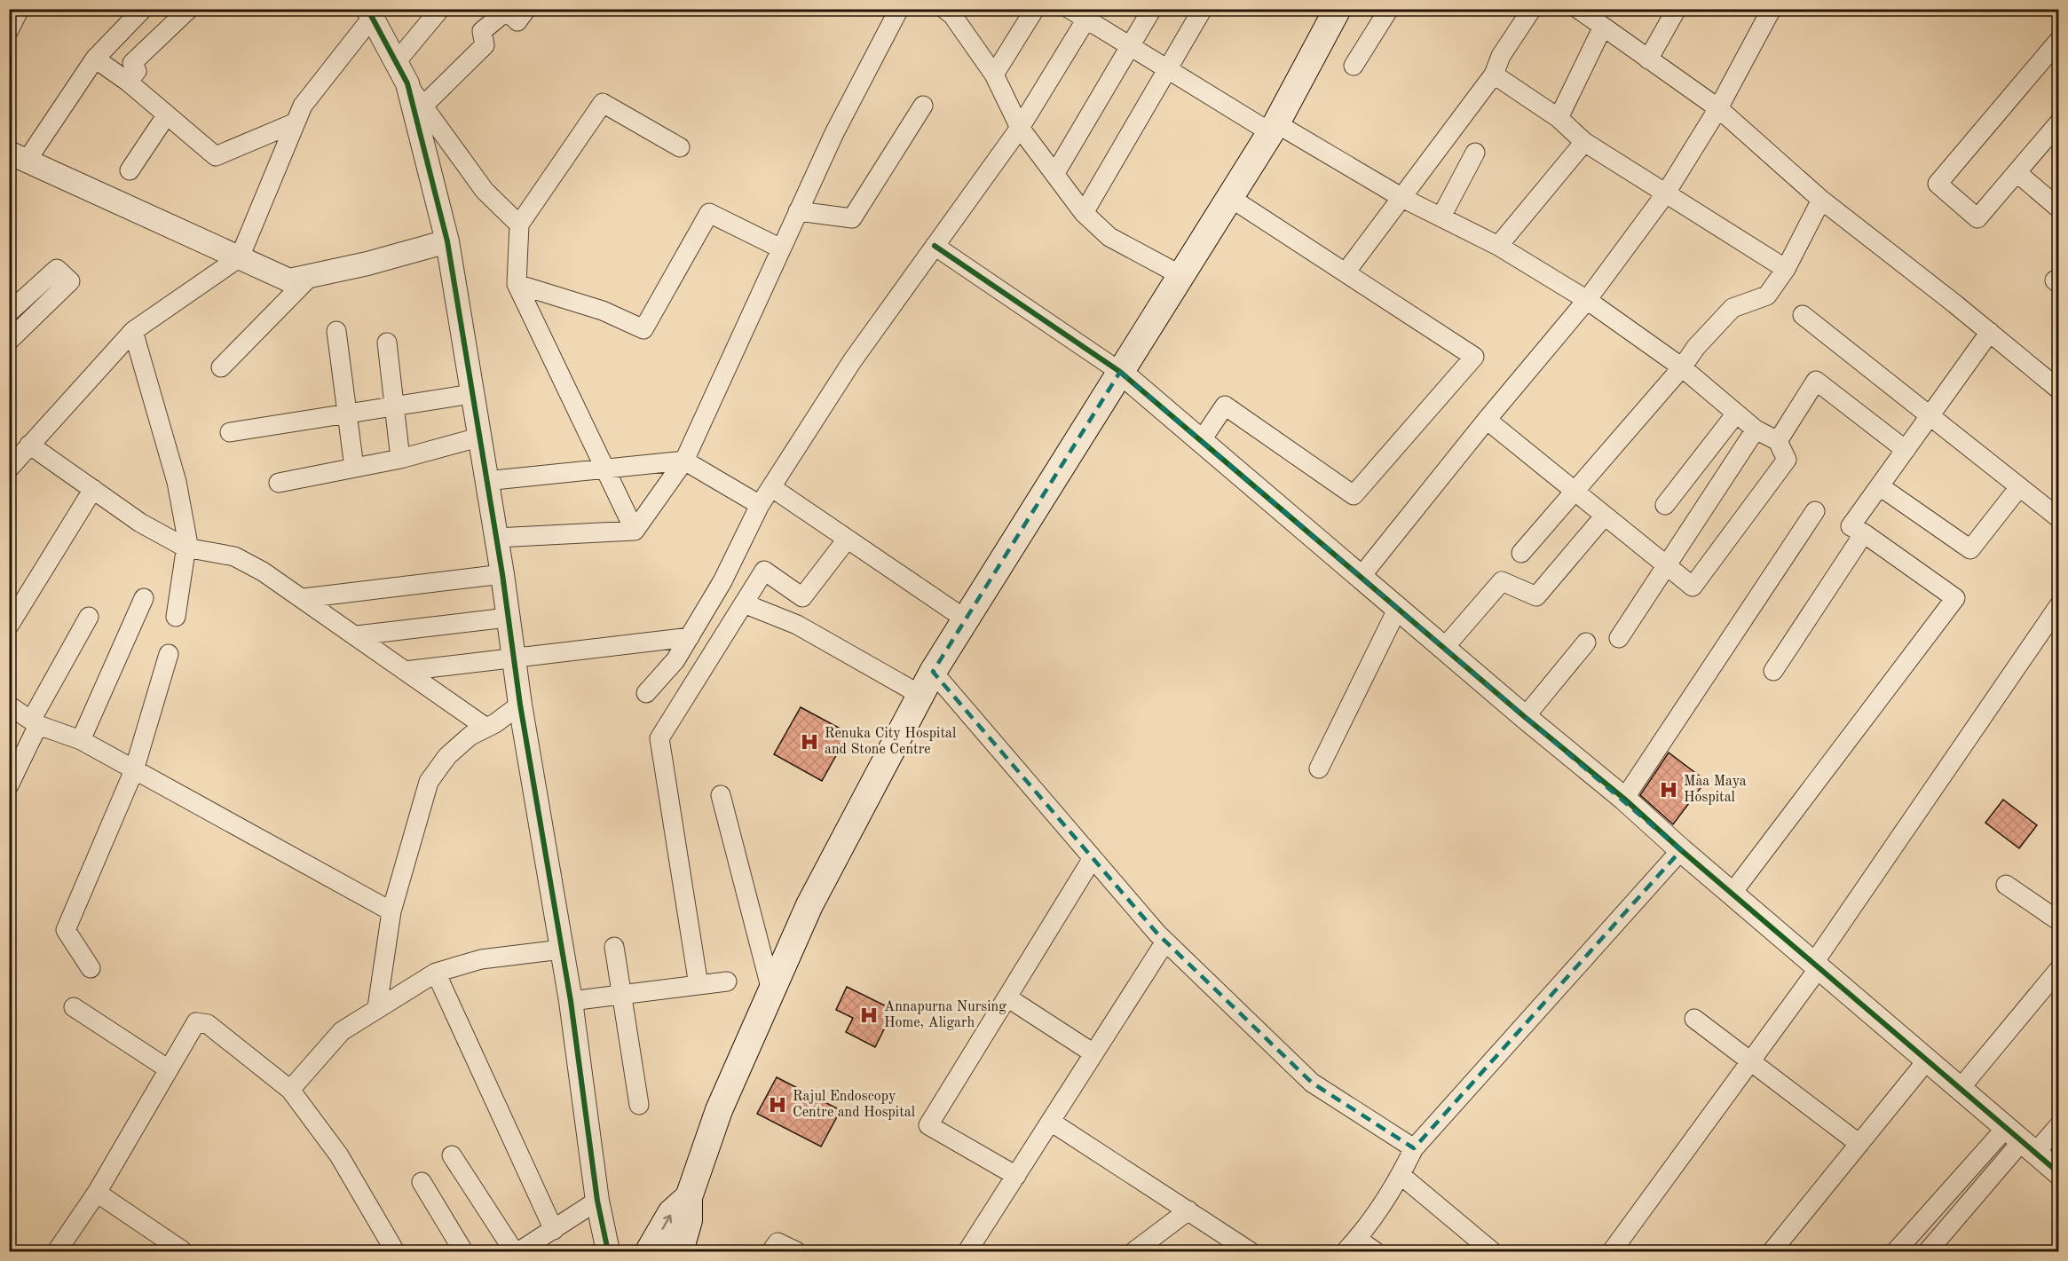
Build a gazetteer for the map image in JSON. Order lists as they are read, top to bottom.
{
  "places": {
    "hospital": [
      "Renuka City Hospital and Stone Centre",
      "Maa Maya Hospital",
      "Annapurna Nursing Home, Aligarh",
      "Rajul Endoscopy Centre and Hospital"
    ]
  }
}
